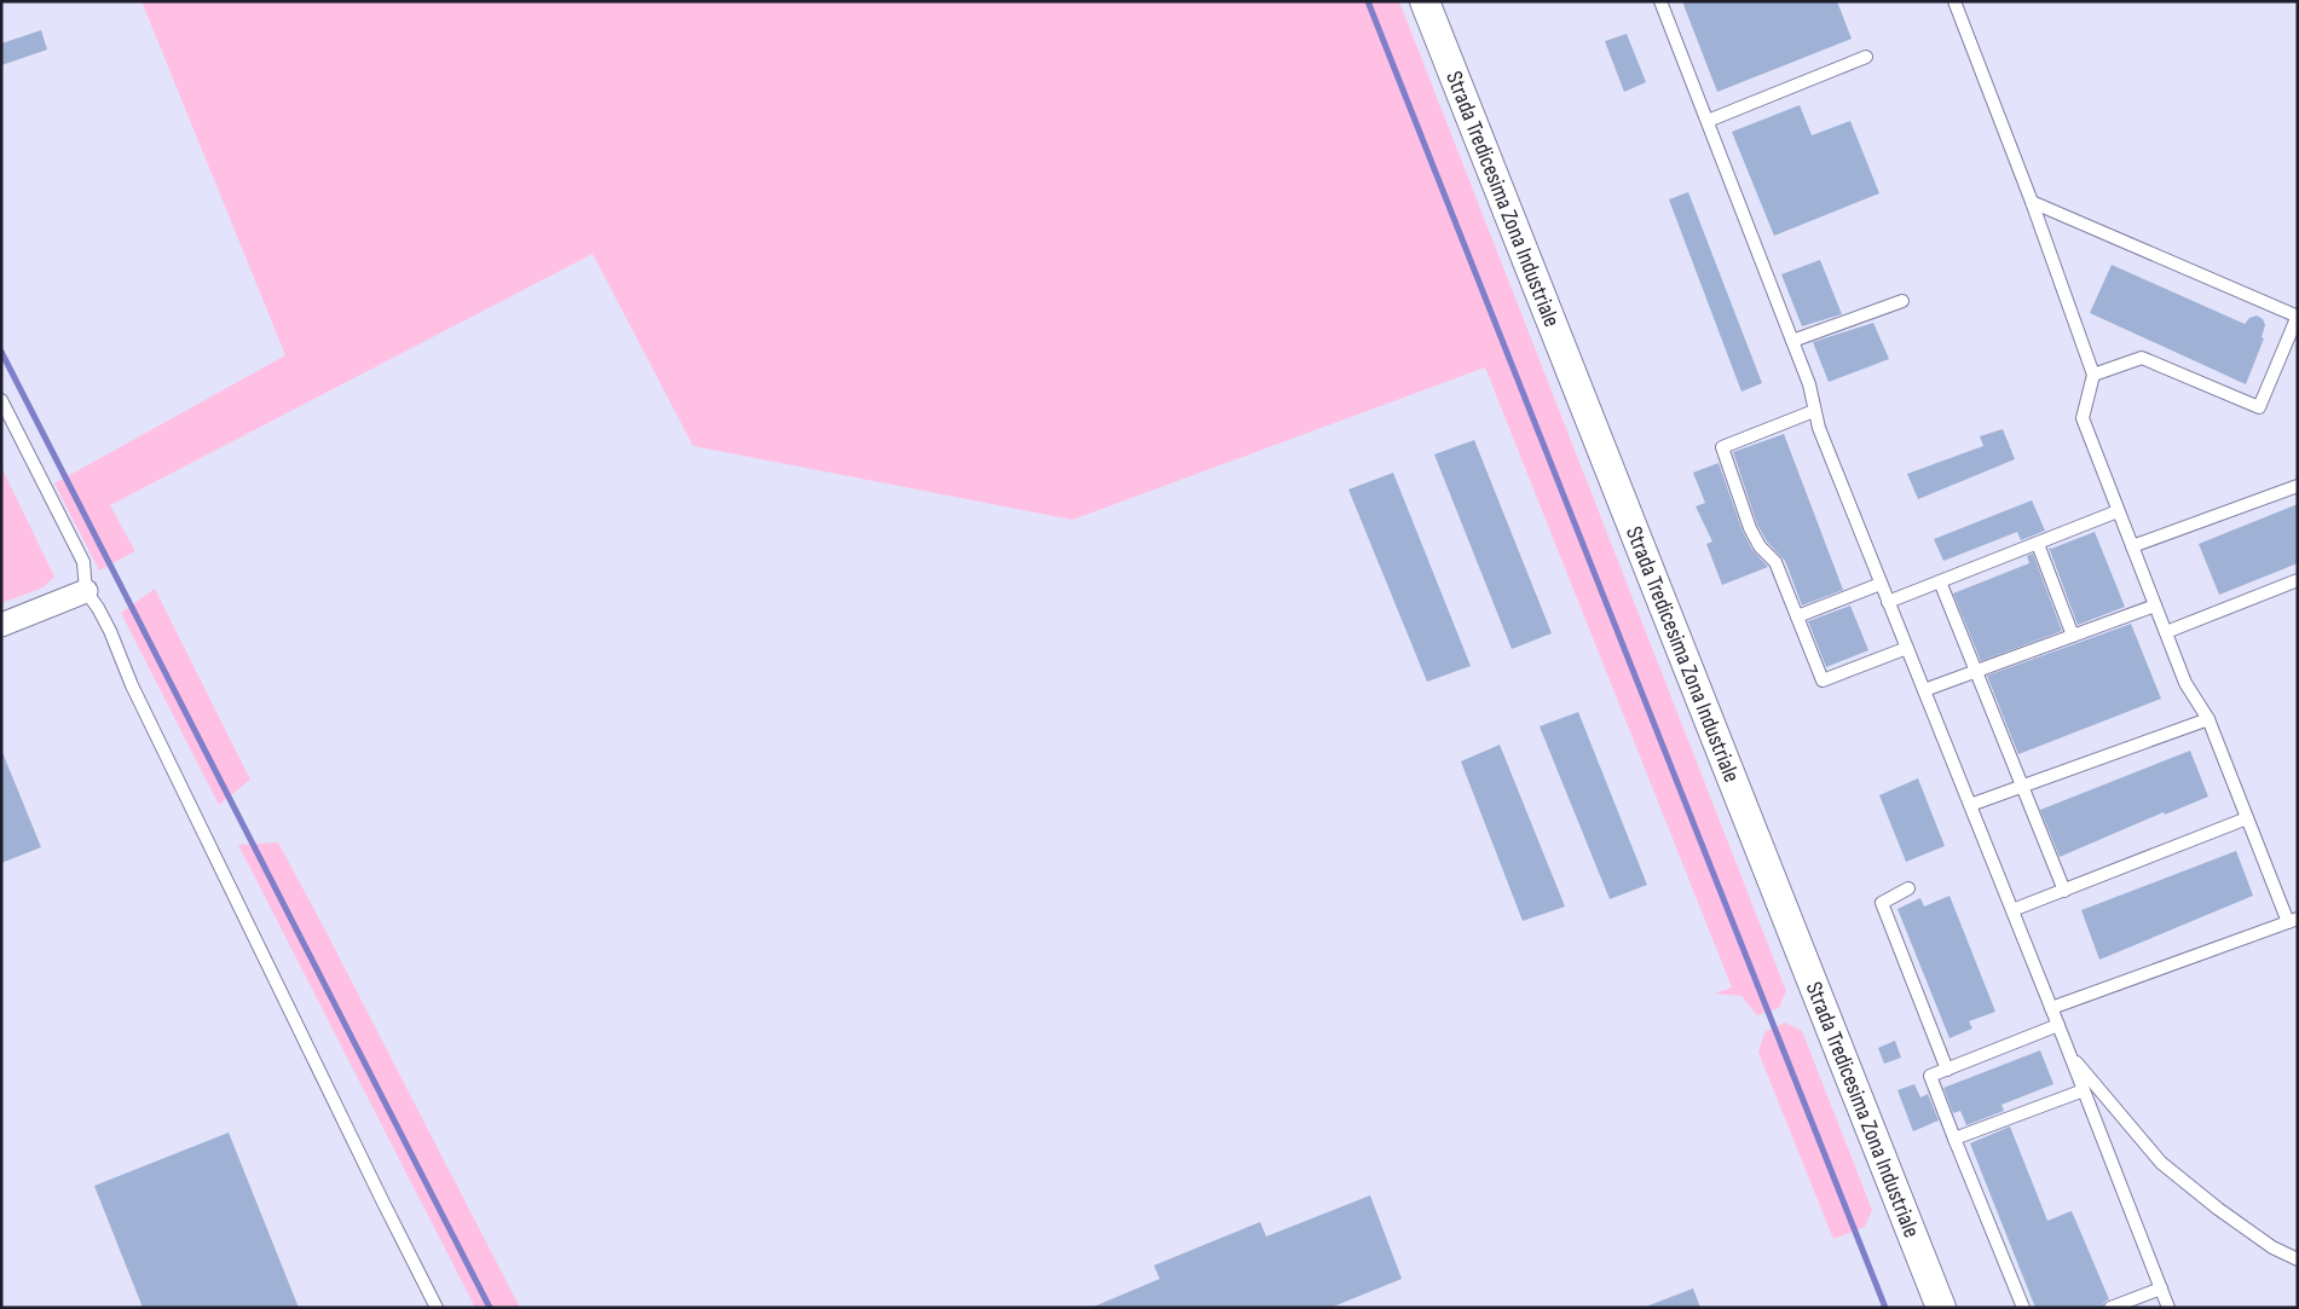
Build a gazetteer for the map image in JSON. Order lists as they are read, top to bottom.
{
  "streets": {
    "street": ["Strada Tredicesima Zona Industriale"]
  }
}
